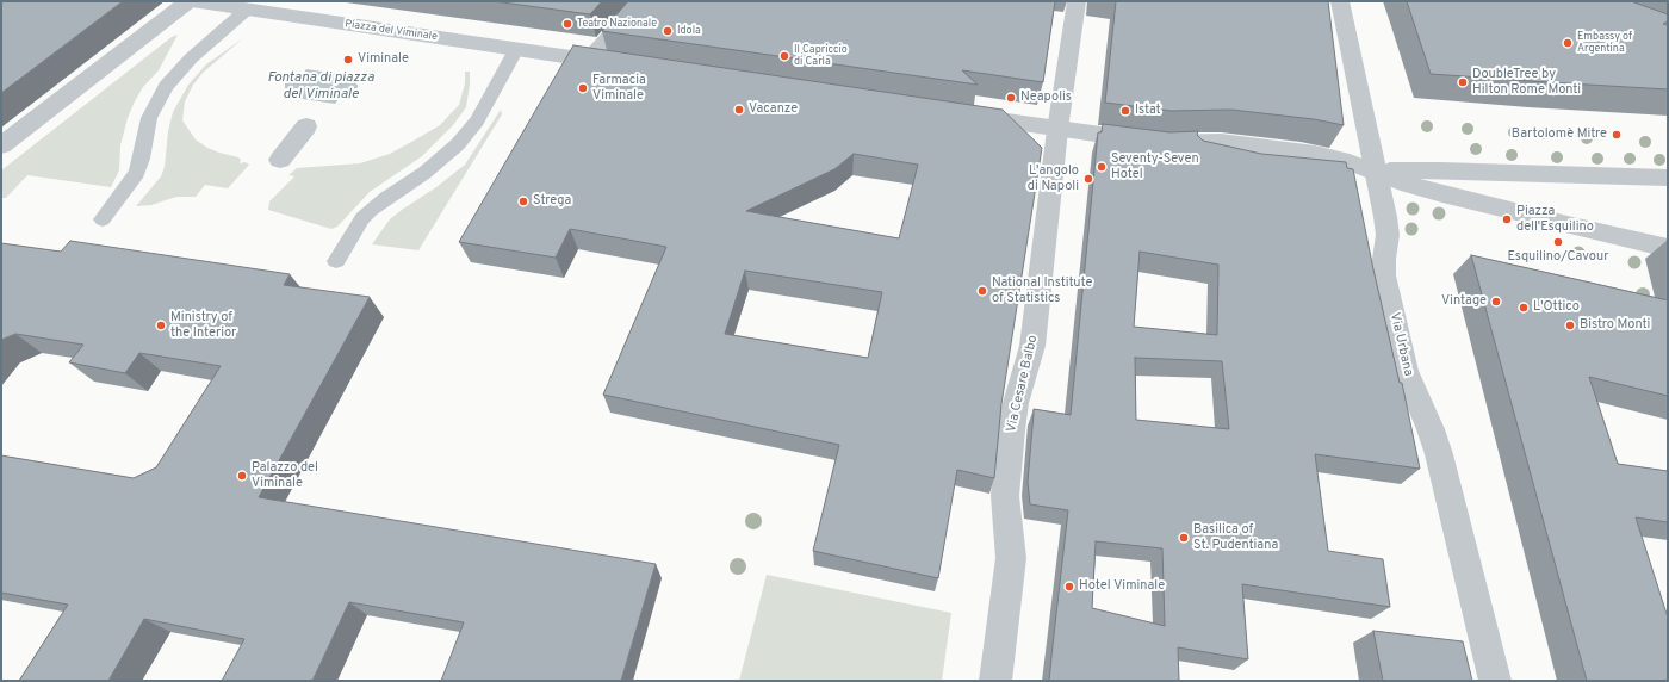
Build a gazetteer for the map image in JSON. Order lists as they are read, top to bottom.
{
  "streets": {
    "street": ["Piazza del Viminale", "Via Urbana", "Via Cesare Balbo"]
  },
  "water": ["Fontana di piazza del Viminale"],
  "places": [
    "Teatro Nazionale",
    "Idola",
    "Embassy of Argentina",
    "Il Capriccio di Carla",
    "Viminale",
    "DoubleTree by Hilton Rome Monti",
    "Farmacia Viminale",
    "Neapolis",
    "Vacanze",
    "Istat",
    "Bartolomè Mitre",
    "Seventy-Seven Hotel",
    "L'angolo di Napoli",
    "Strega",
    "Piazza dell'Esquilino",
    "Esquilino/Cavour",
    "National Institute of Statistics",
    "Vintage",
    "L'Ottico",
    "Ministry of the Interior",
    "Bistro Monti",
    "Palazzo del Viminale",
    "Basilica of St. Pudentiana",
    "Hotel Viminale"
  ]
}
